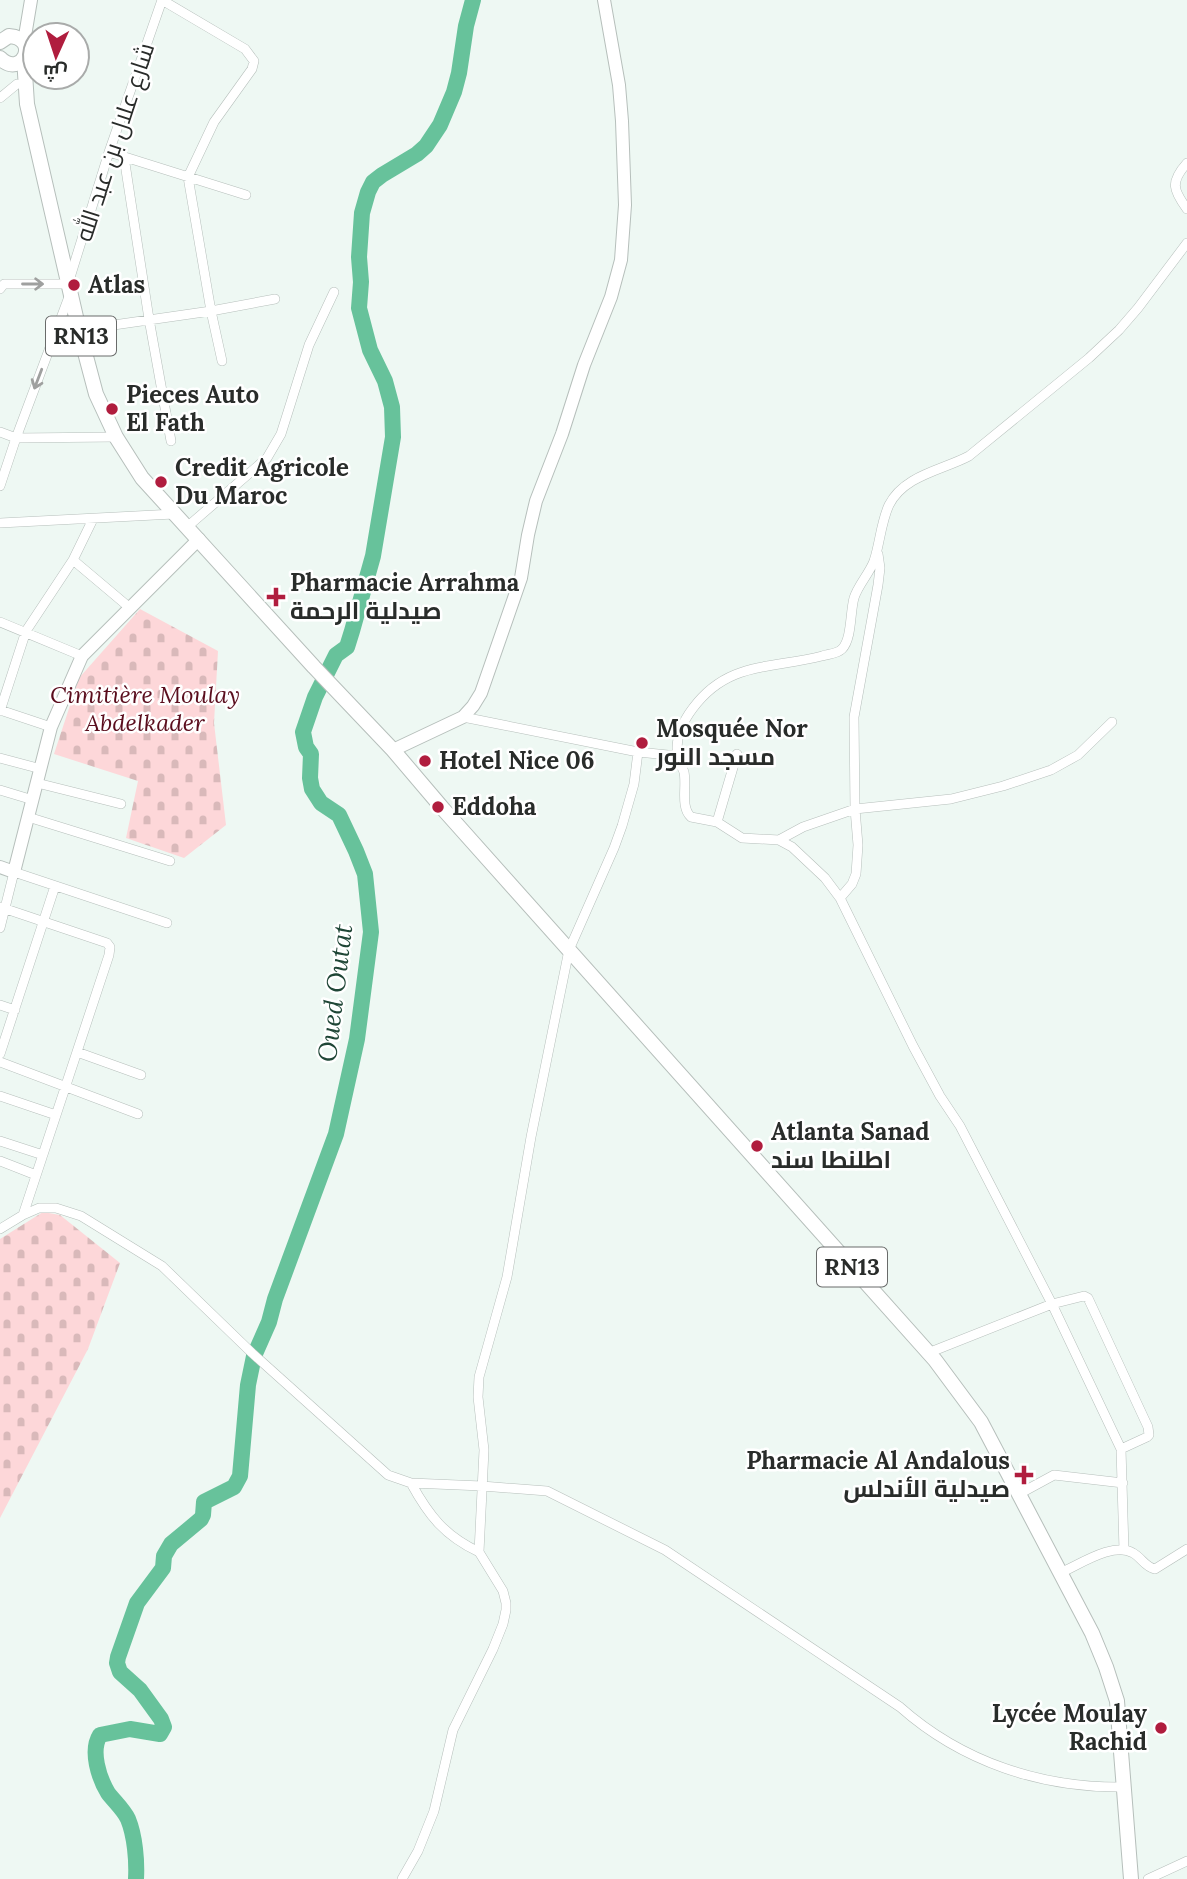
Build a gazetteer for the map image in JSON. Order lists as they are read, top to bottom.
{
  "streets": {
    "main road": ["RN13"],
    "street": ["شارع علال بن عبد الله"]
  },
  "crossings": [
    ["شارع علال بن عبد الله", "RN13"]
  ],
  "water": ["Oued Outat"],
  "parks": ["Cimitière Moulay Abdelkader"],
  "places": {
    "other": [
      "Atlas",
      "Pieces Auto El Fath",
      "Credit Agricole Du Maroc",
      "Mosquée Nor مسجد النور",
      "Hotel Nice 06",
      "Eddoha",
      "Atlanta Sanad اطلنطا سند",
      "Lycée Moulay Rachid"
    ],
    "health": ["Pharmacie Arrahma صيدلية الرحمة", "Pharmacie Al Andalous صيدلية الأندلس"]
  },
  "north": "bottom"
}
